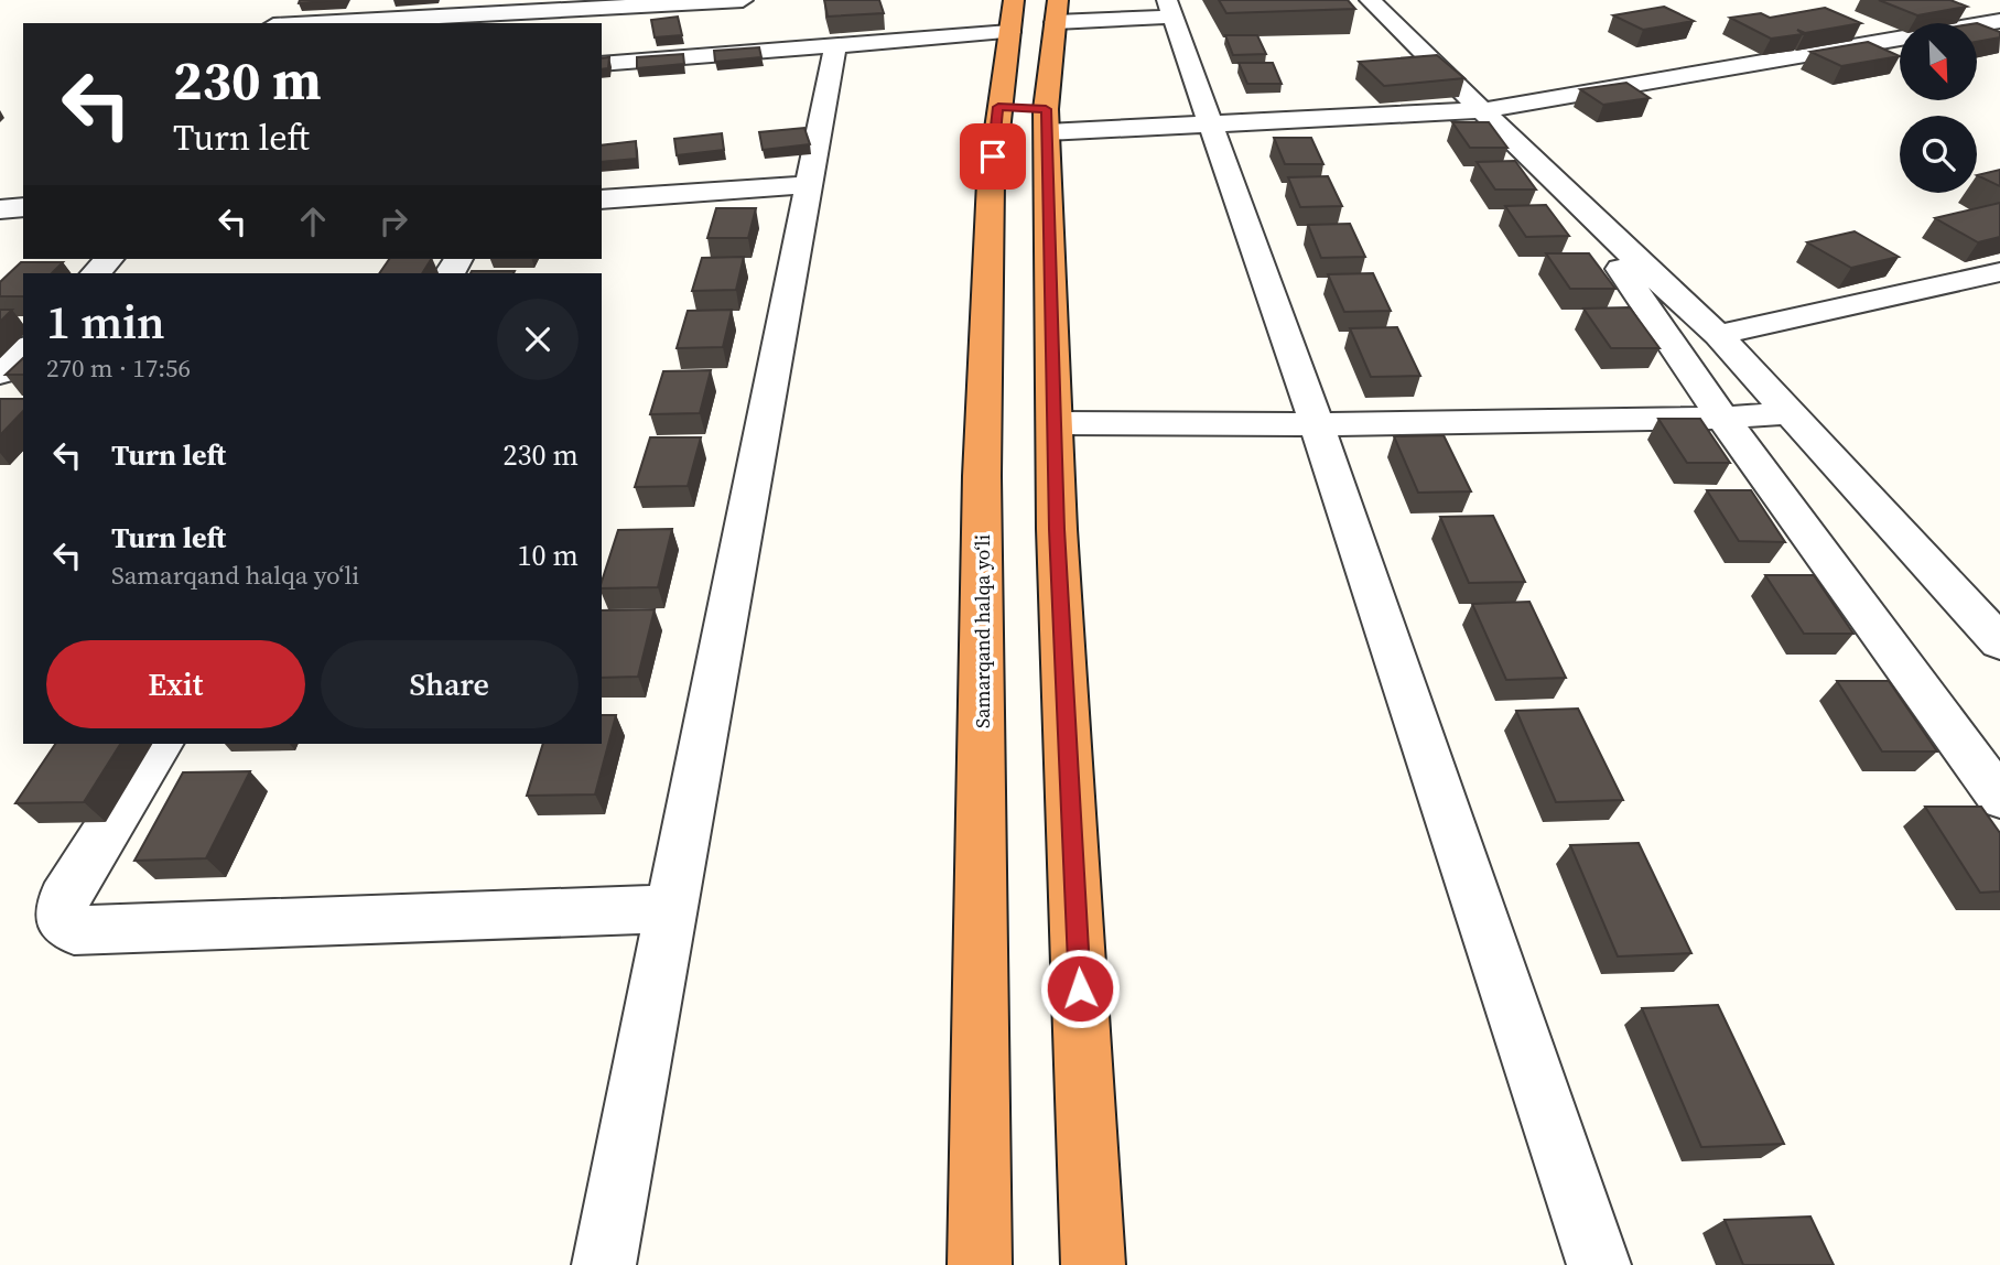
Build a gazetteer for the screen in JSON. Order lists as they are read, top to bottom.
{
  "streets": {
    "highway": ["Samarqand halqa yoʻli"]
  },
  "north": "bottom right",
  "page": {
    "turn": ["230 m", "Turn left"],
    "heading": ["1 min", "270 m · 17:56"],
    "list": [
      {
        "name": "Turn left",
        "value": "230 m"
      },
      {
        "name": "Turn left",
        "note": "Samarqand halqa yoʻli",
        "value": "10 m"
      }
    ],
    "buttons": ["Exit", "Share"]
  }
}
